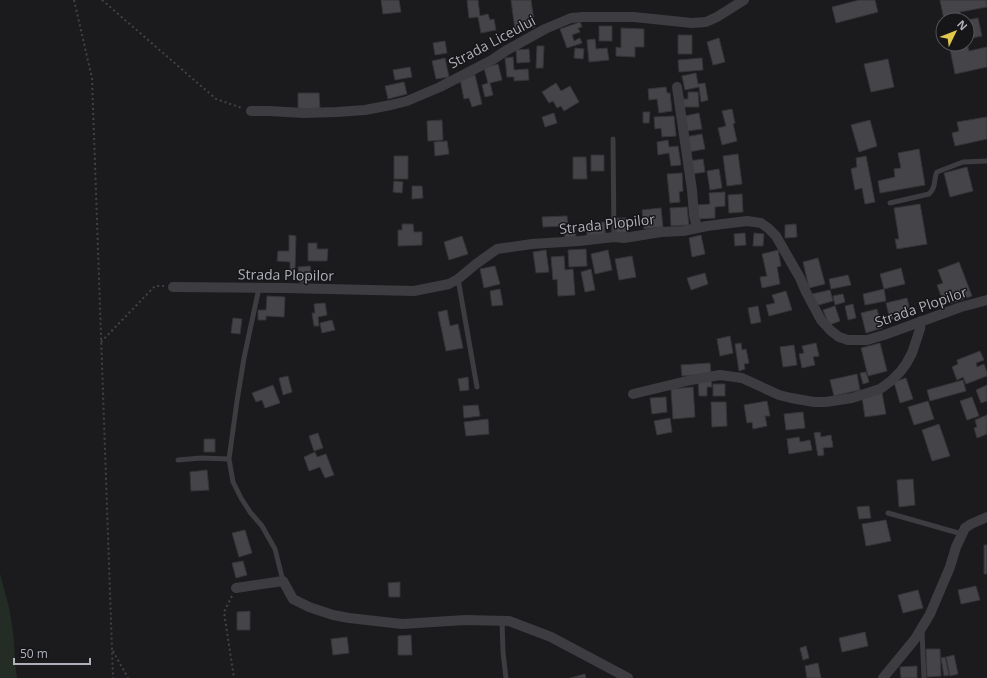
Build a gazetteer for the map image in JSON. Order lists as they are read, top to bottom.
{
  "streets": {
    "street": ["Strada Liceului", "Strada Plopilor"]
  },
  "scale_bar": "50 m",
  "north": "top right"
}
